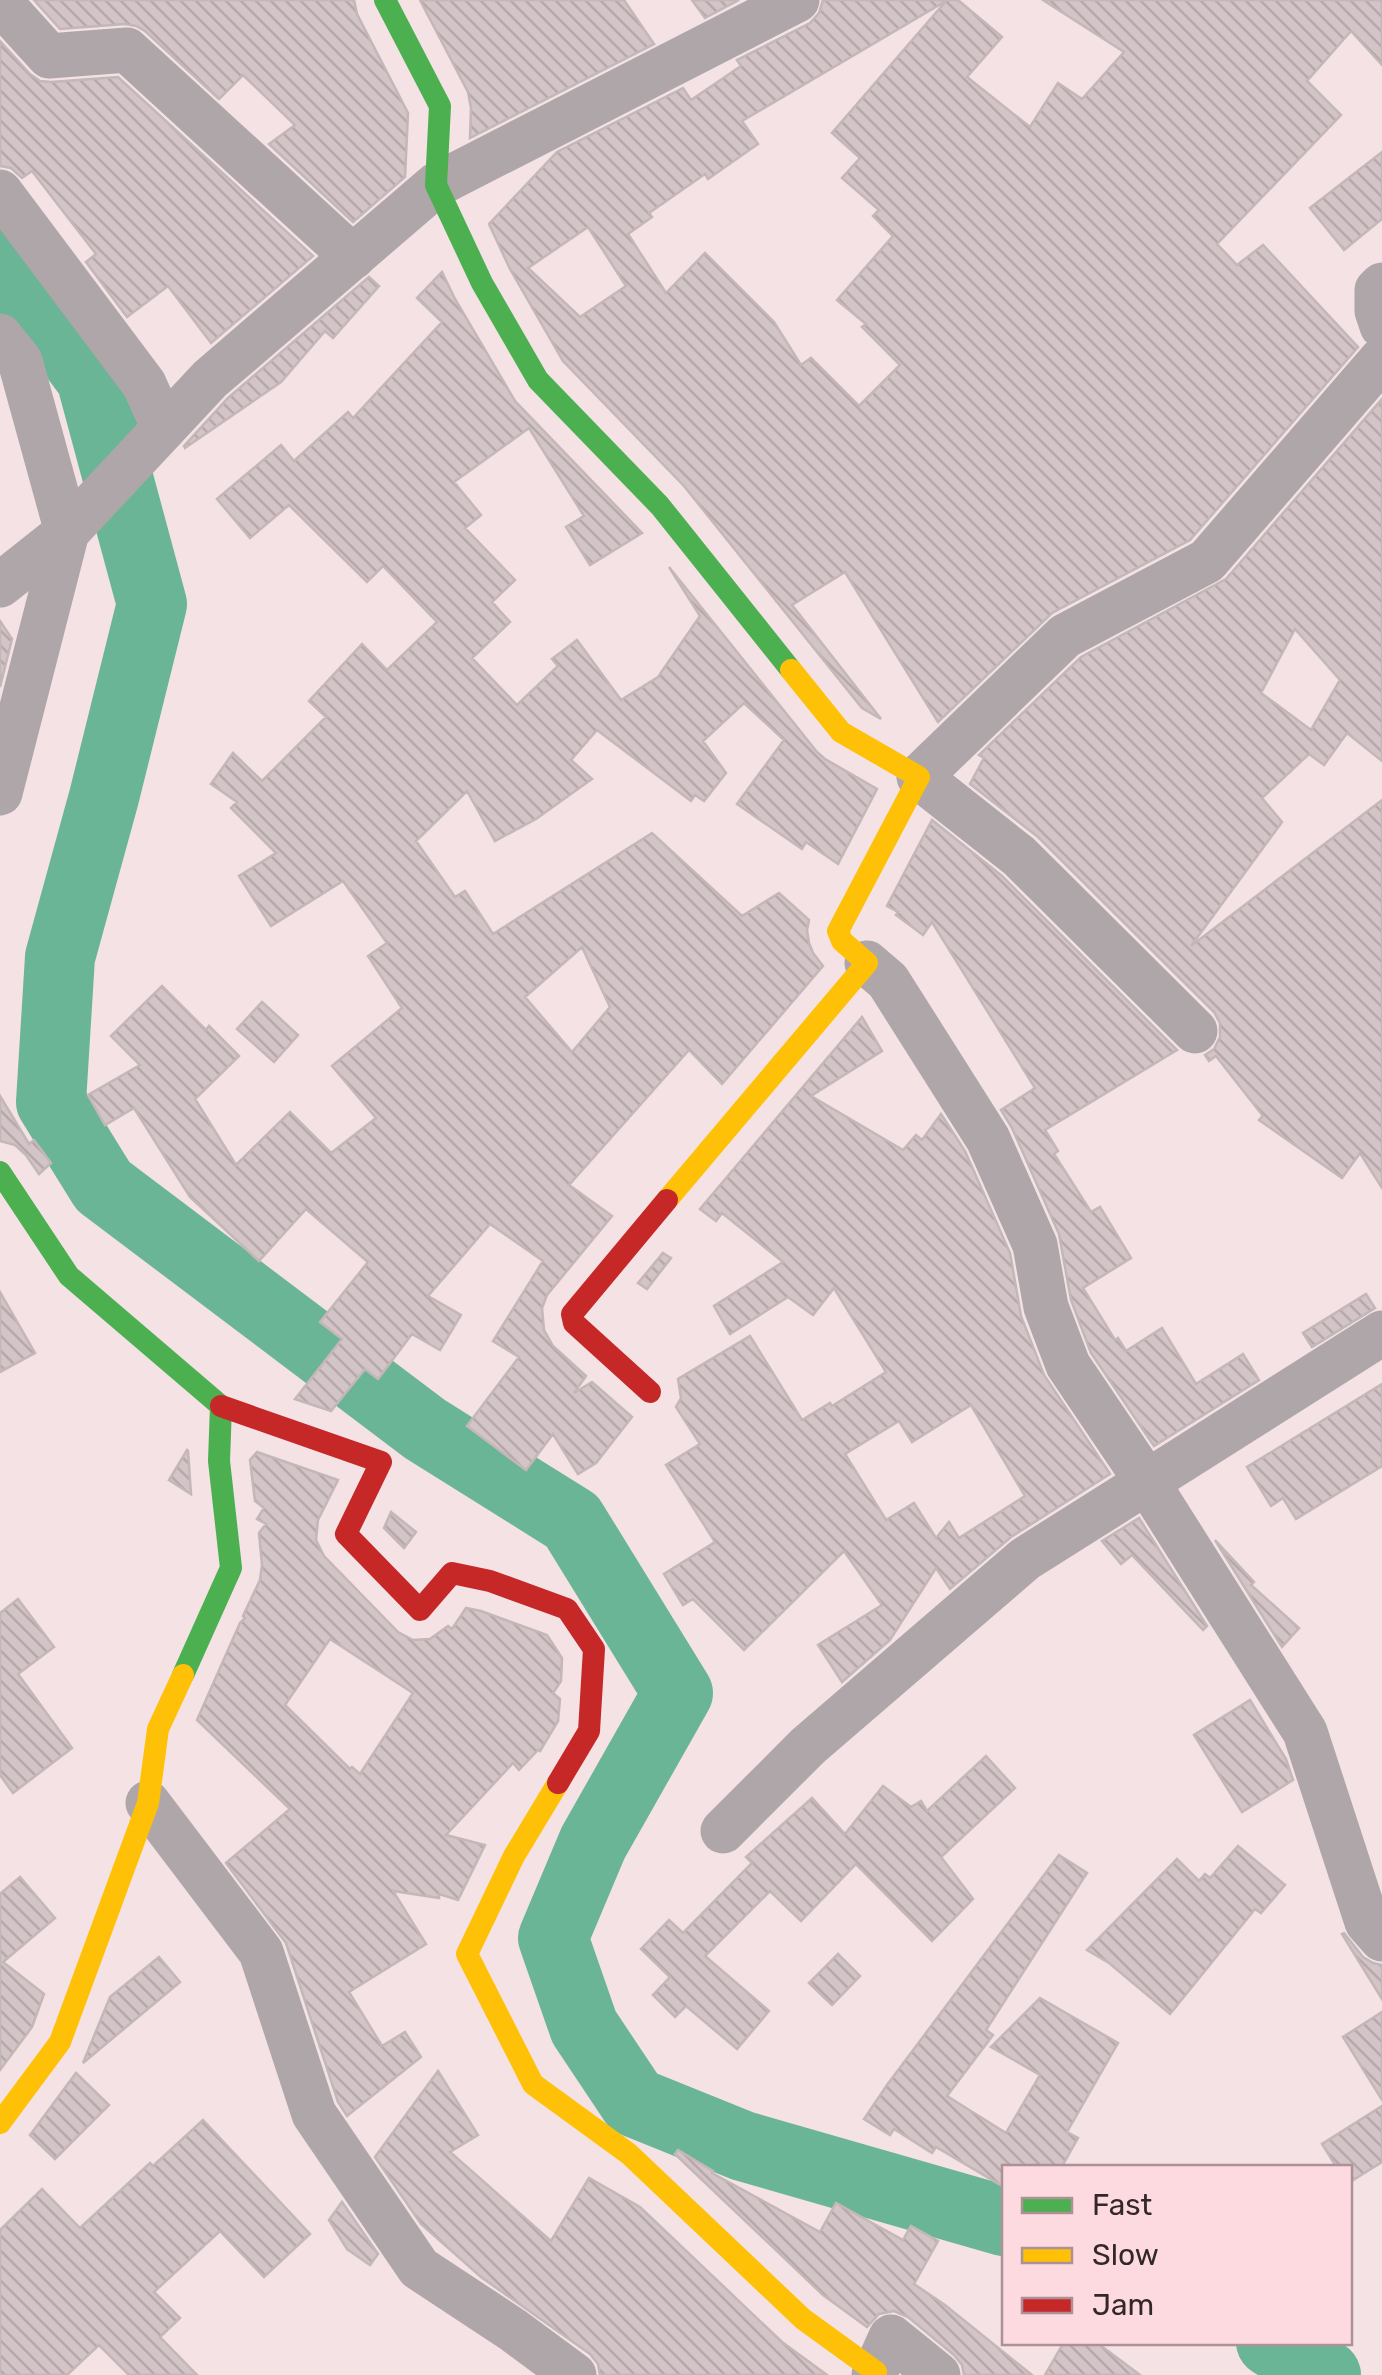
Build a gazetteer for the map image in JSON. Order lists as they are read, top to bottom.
{
  "legend": ["Fast", "Slow", "Jam"]
}
